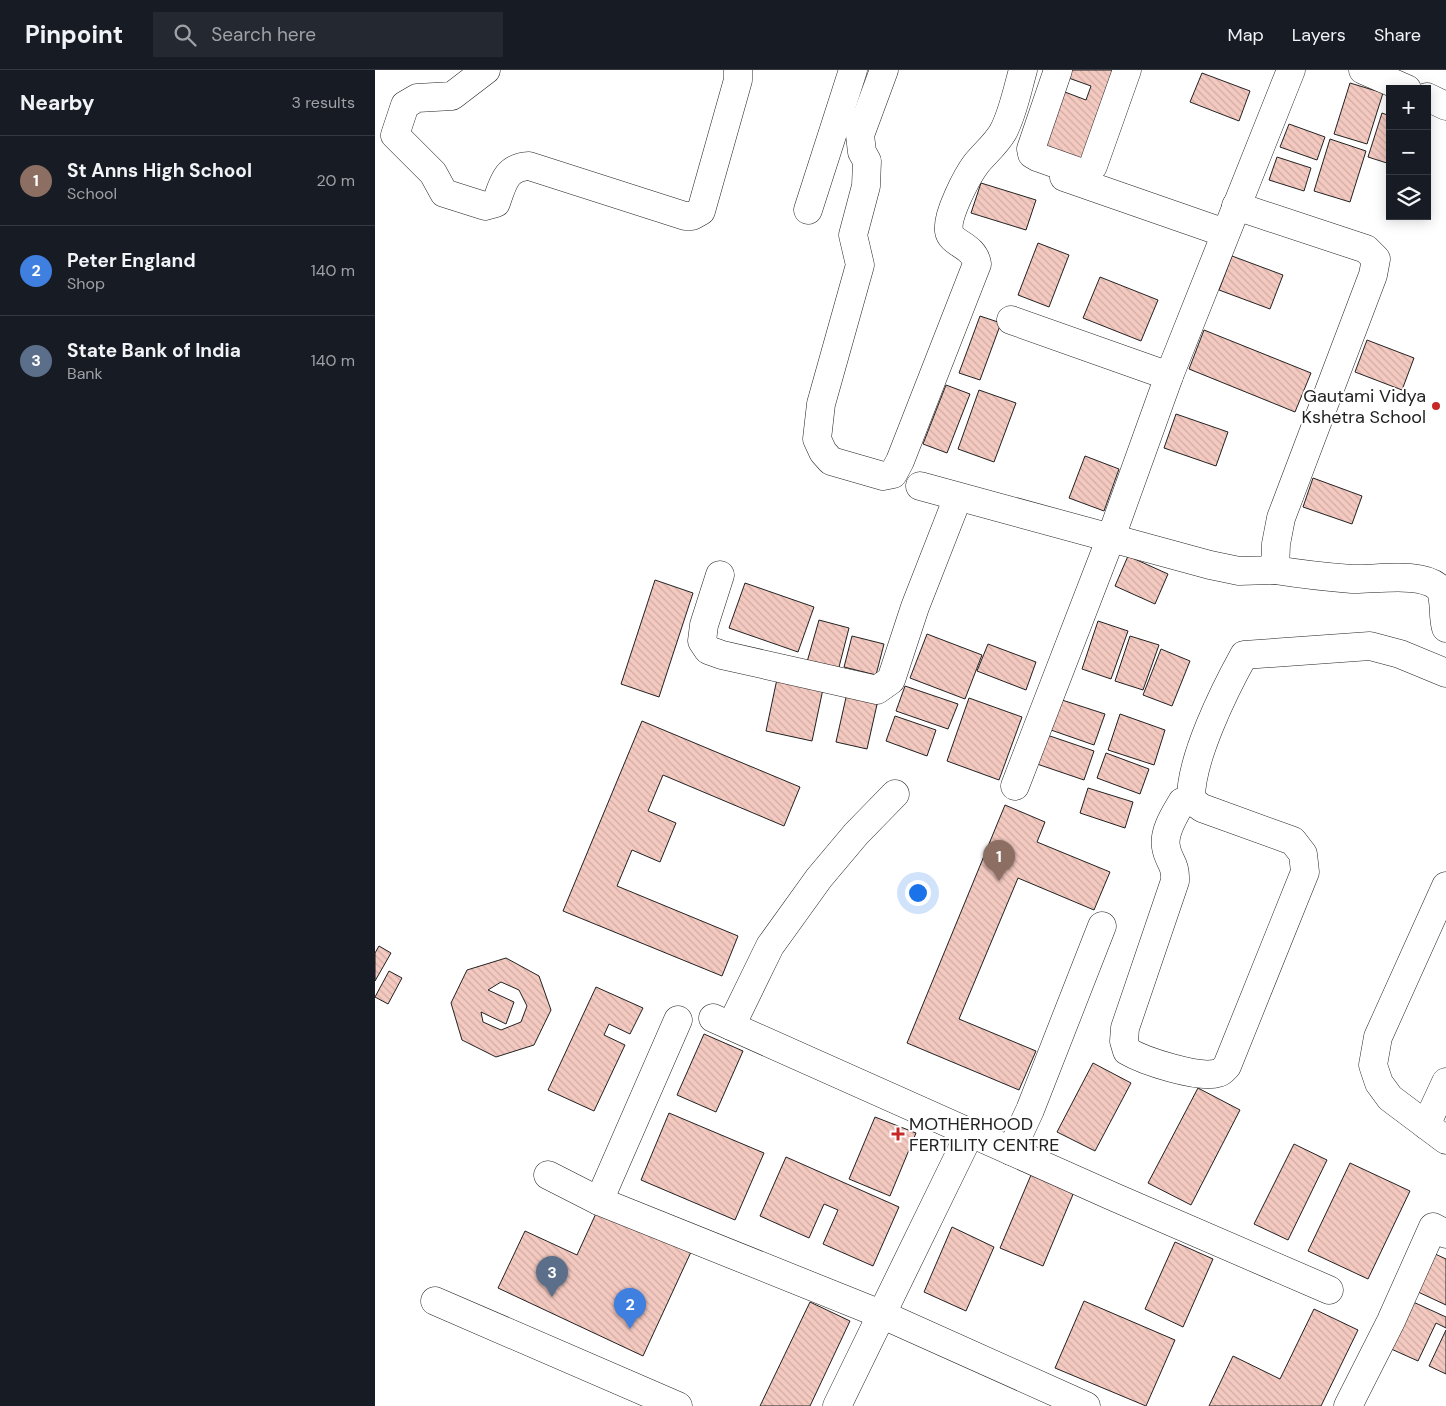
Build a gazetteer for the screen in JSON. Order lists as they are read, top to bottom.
{
  "places": {
    "other": ["Gautami Vidya Kshetra School"],
    "health": ["MOTHERHOOD FERTILITY CENTRE"]
  },
  "page": {
    "header": "Pinpoint",
    "search": "Search here",
    "nav": ["Map", "Layers", "Share"],
    "heading": ["Nearby", "3 results"],
    "map_buttons": ["+", "−"],
    "list": [
      {
        "mark": "1",
        "name": "St Anns High School",
        "note": "School",
        "value": "20 m"
      },
      {
        "mark": "2",
        "name": "Peter England",
        "note": "Shop",
        "value": "140 m"
      },
      {
        "mark": "3",
        "name": "State Bank of India",
        "note": "Bank",
        "value": "140 m"
      }
    ],
    "pins": ["1", "3", "2"]
  }
}
